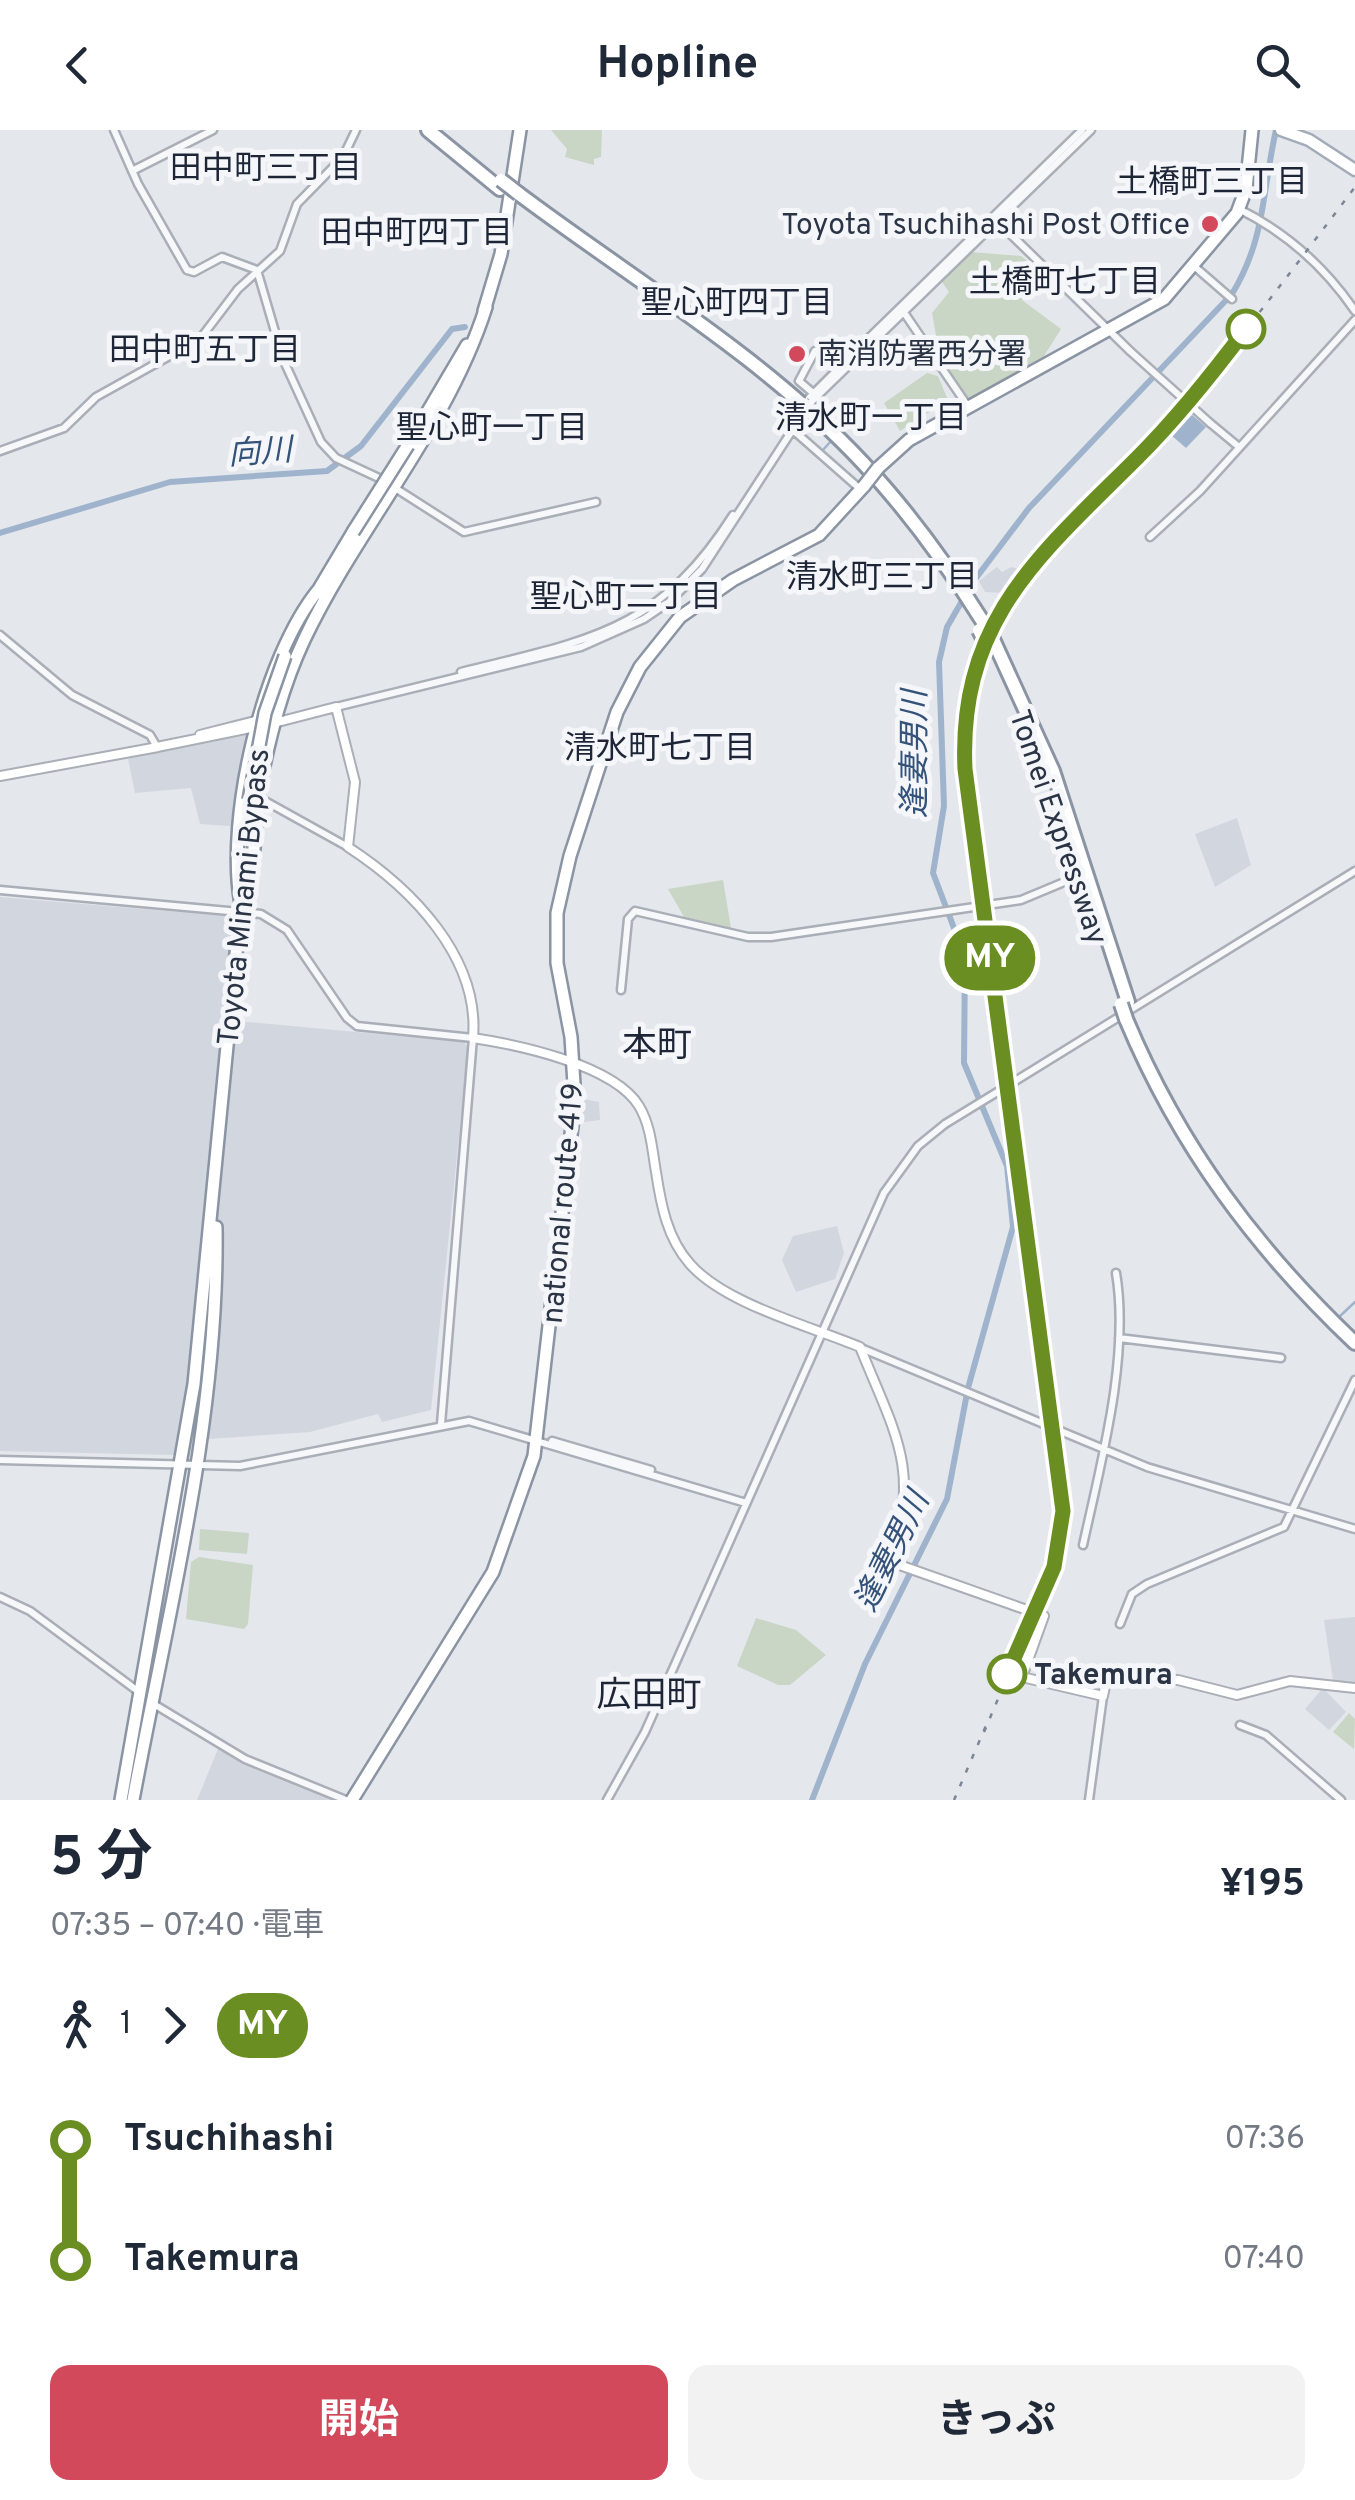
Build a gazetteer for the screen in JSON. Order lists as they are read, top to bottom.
{
  "streets": {
    "highway": ["Tomei Expressway", "Toyota Minami Bypass", "national route 419"]
  },
  "districts": [
    "田中町三丁目",
    "土橋町三丁目",
    "田中町四丁目",
    "土橋町七丁目",
    "聖心町四丁目",
    "田中町五丁目",
    "清水町一丁目",
    "聖心町一丁目",
    "清水町三丁目",
    "聖心町二丁目",
    "清水町七丁目",
    "本町",
    "広田町"
  ],
  "water": ["向川", "逢妻男川"],
  "places": ["Toyota Tsuchihashi Post Office", "南消防署西分署", "Takemura"],
  "page": {
    "header": "Hopline",
    "on_map": "MY",
    "heading": ["5 分", "07:35 – 07:40 · 電車", "¥195"],
    "legs": ["1", "MY"],
    "list": [
      {
        "name": "Tsuchihashi",
        "value": "07:36"
      },
      {
        "name": "Takemura",
        "value": "07:40"
      }
    ],
    "buttons": ["開始", "きっぷ"]
  }
}
